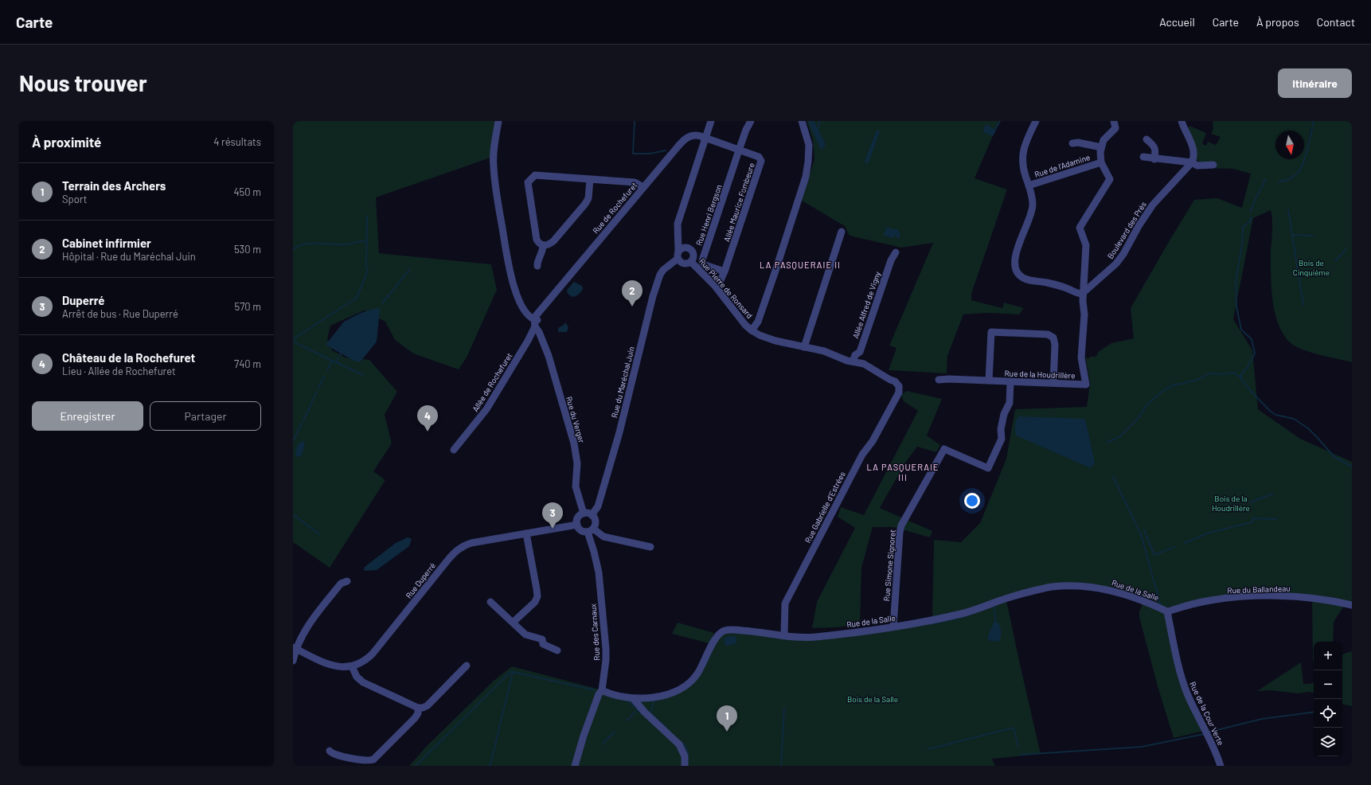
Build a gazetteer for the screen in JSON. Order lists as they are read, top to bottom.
{
  "streets": {
    "street": [
      "Rue de l'Adamine",
      "Allée Maurice Fombeure",
      "Rue de Rochefuret",
      "Rue Henri Bergson",
      "Boulevard des Prés",
      "Rue Pierre de Ronsard",
      "Allée Alfred de Vigny",
      "Rue de la Houdrillère",
      "Allée de Rochefuret",
      "Rue du Maréchal Juin",
      "Rue du Verger",
      "Rue Gabrielle d’Estrées",
      "Rue Simone Signoret",
      "Rue Duperré",
      "Rue du Ballandeau",
      "Rue de la Salle",
      "Rue des Carnaux",
      "Rue de la Cour Verte"
    ]
  },
  "crossings": [
    ["Allée Maurice Fombeure", "Rue de Rochefuret"],
    ["Allée Maurice Fombeure", "Rue Henri Bergson"],
    ["Allée Maurice Fombeure", "Rue Pierre de Ronsard"],
    ["Rue de Rochefuret", "Allée de Rochefuret"],
    ["Rue de Rochefuret", "Rue du Verger"],
    ["Boulevard des Prés", "Rue de la Houdrillère"],
    ["Rue Pierre de Ronsard", "Allée Alfred de Vigny"],
    ["Rue Pierre de Ronsard", "Rue du Maréchal Juin"],
    ["Rue Pierre de Ronsard", "Rue Gabrielle d’Estrées"],
    ["Rue de la Houdrillère", "Rue Simone Signoret"],
    ["Allée de Rochefuret", "Rue du Verger"],
    ["Rue du Maréchal Juin", "Rue du Verger"],
    ["Rue du Maréchal Juin", "Rue Duperré"],
    ["Rue du Maréchal Juin", "Rue des Carnaux"],
    ["Rue du Verger", "Rue Duperré"],
    ["Rue du Verger", "Rue des Carnaux"],
    ["Rue Gabrielle d’Estrées", "Rue de la Salle"],
    ["Rue Simone Signoret", "Rue de la Salle"],
    ["Rue Duperré", "Rue des Carnaux"],
    ["Rue du Ballandeau", "Rue de la Salle"],
    ["Rue du Ballandeau", "Rue de la Cour Verte"],
    ["Rue de la Salle", "Rue des Carnaux"],
    ["Rue de la Salle", "Rue de la Cour Verte"]
  ],
  "districts": ["LA PASQUERAIE II", "LA PASQUERAIE III"],
  "parks": ["Bois de Cinquième", "Bois de la Houdrillère", "Bois de la Salle"],
  "north": "bottom",
  "page": {
    "header": "Carte",
    "nav": [
      "Accueil",
      "Carte",
      "À propos",
      "Contact"
    ],
    "buttons": [
      "Itinéraire",
      ["Enregistrer", "Partager"]
    ],
    "title": "Nous trouver",
    "heading": ["À proximité", "4 résultats"],
    "list": [
      {
        "mark": "1",
        "name": "Terrain des Archers",
        "note": "Sport",
        "value": "450 m"
      },
      {
        "mark": "2",
        "name": "Cabinet infirmier",
        "note": "Hôpital · Rue du Maréchal Juin",
        "value": "530 m"
      },
      {
        "mark": "3",
        "name": "Duperré",
        "note": "Arrêt de bus · Rue Duperré",
        "value": "570 m"
      },
      {
        "mark": "4",
        "name": "Château de la Rochefuret",
        "note": "Lieu · Allée de Rochefuret",
        "value": "740 m"
      }
    ],
    "pins": [
      "2",
      "4",
      "3",
      "1"
    ],
    "map_buttons": ["+", "−"]
  }
}
